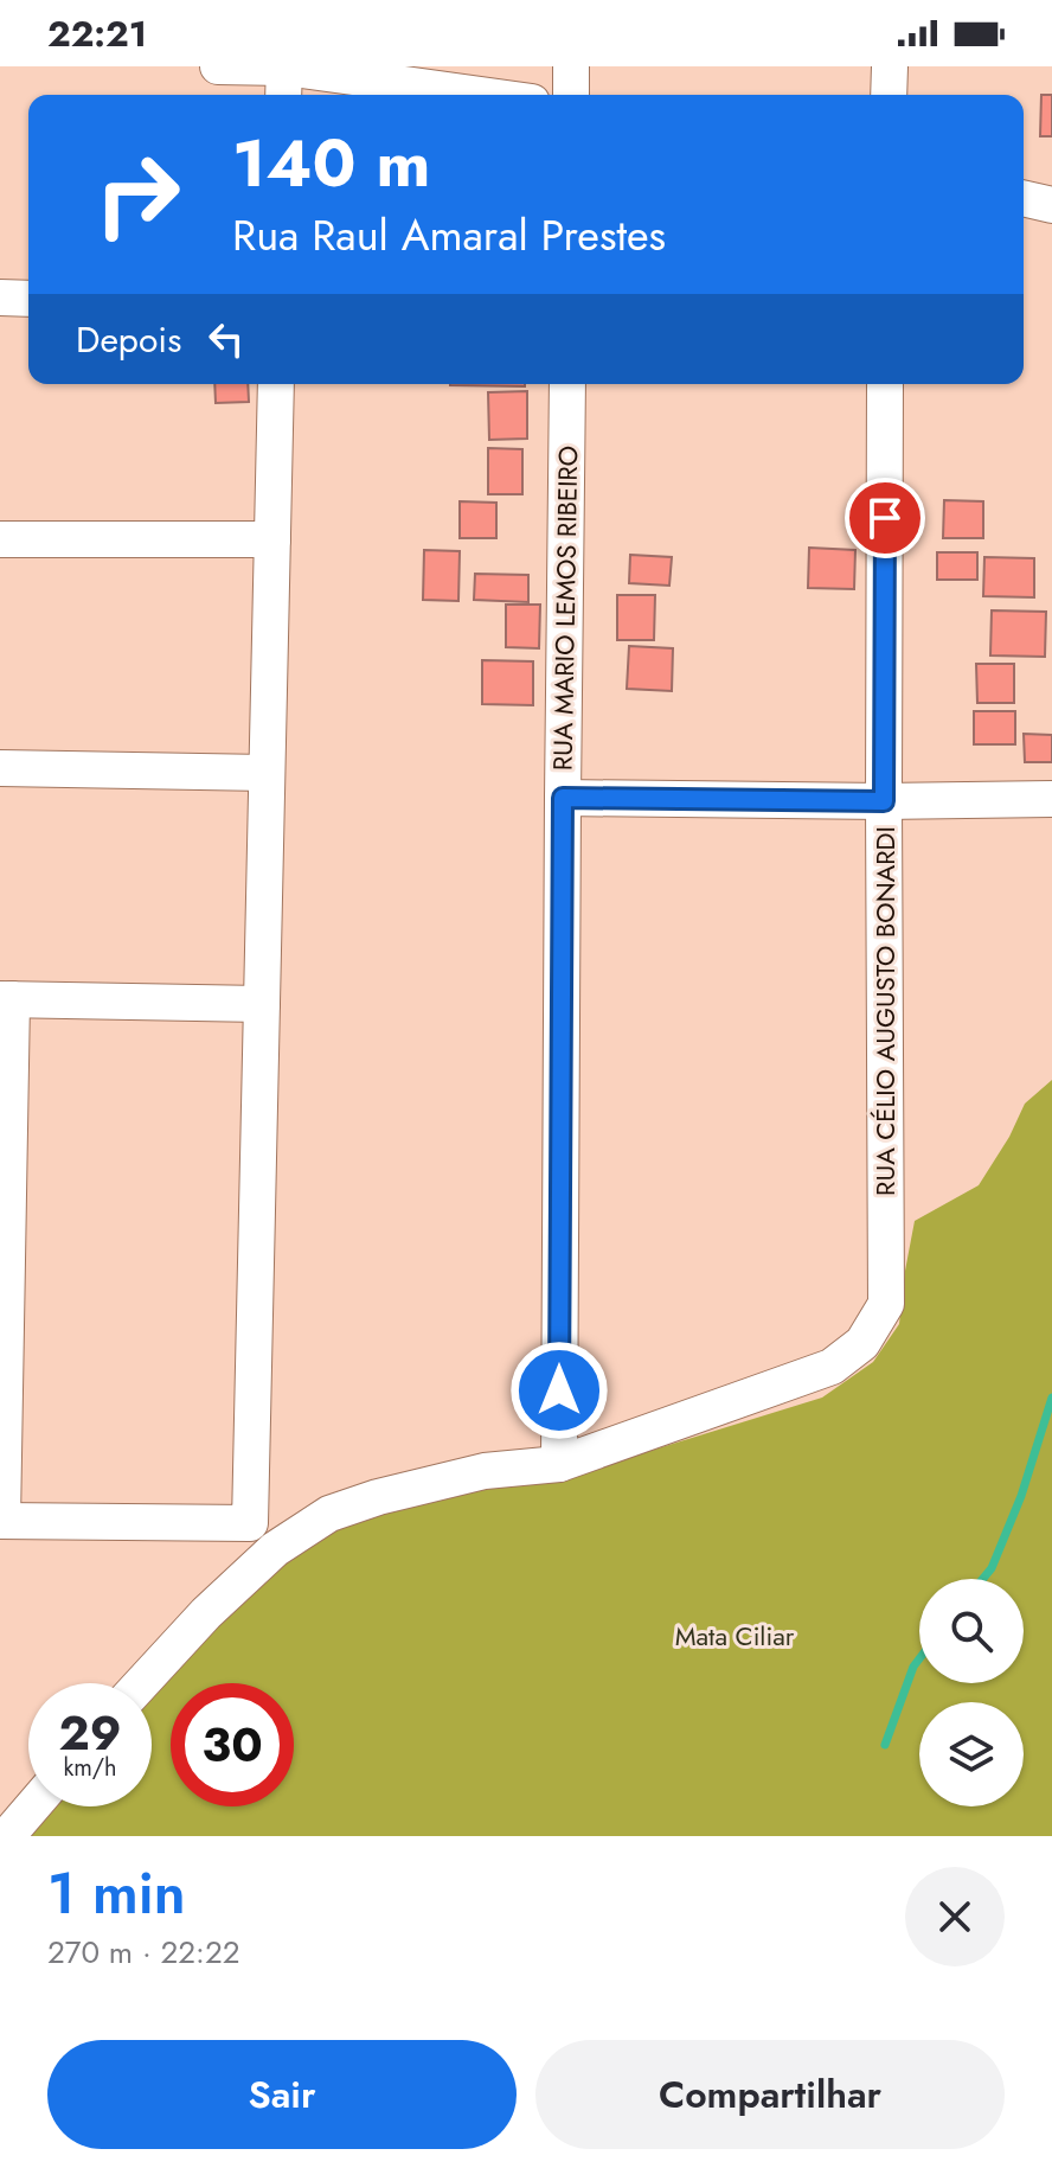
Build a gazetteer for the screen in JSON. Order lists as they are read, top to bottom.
{
  "streets": {
    "street": ["RUA MARIO LEMOS RIBEIRO", "RUA CÉLIO AUGUSTO BONARDI"]
  },
  "crossings": [
    ["RUA MARIO LEMOS RIBEIRO", "RUA CÉLIO AUGUSTO BONARDI"]
  ],
  "parks": ["Mata Ciliar"],
  "page": {
    "status": "22:21",
    "turn": ["140 m", "Rua Raul Amaral Prestes"],
    "then": "Depois",
    "speed": "29 km/h",
    "limit": "30",
    "heading": ["1 min", "270 m · 22:22"],
    "buttons": ["Sair", "Compartilhar"]
  }
}
